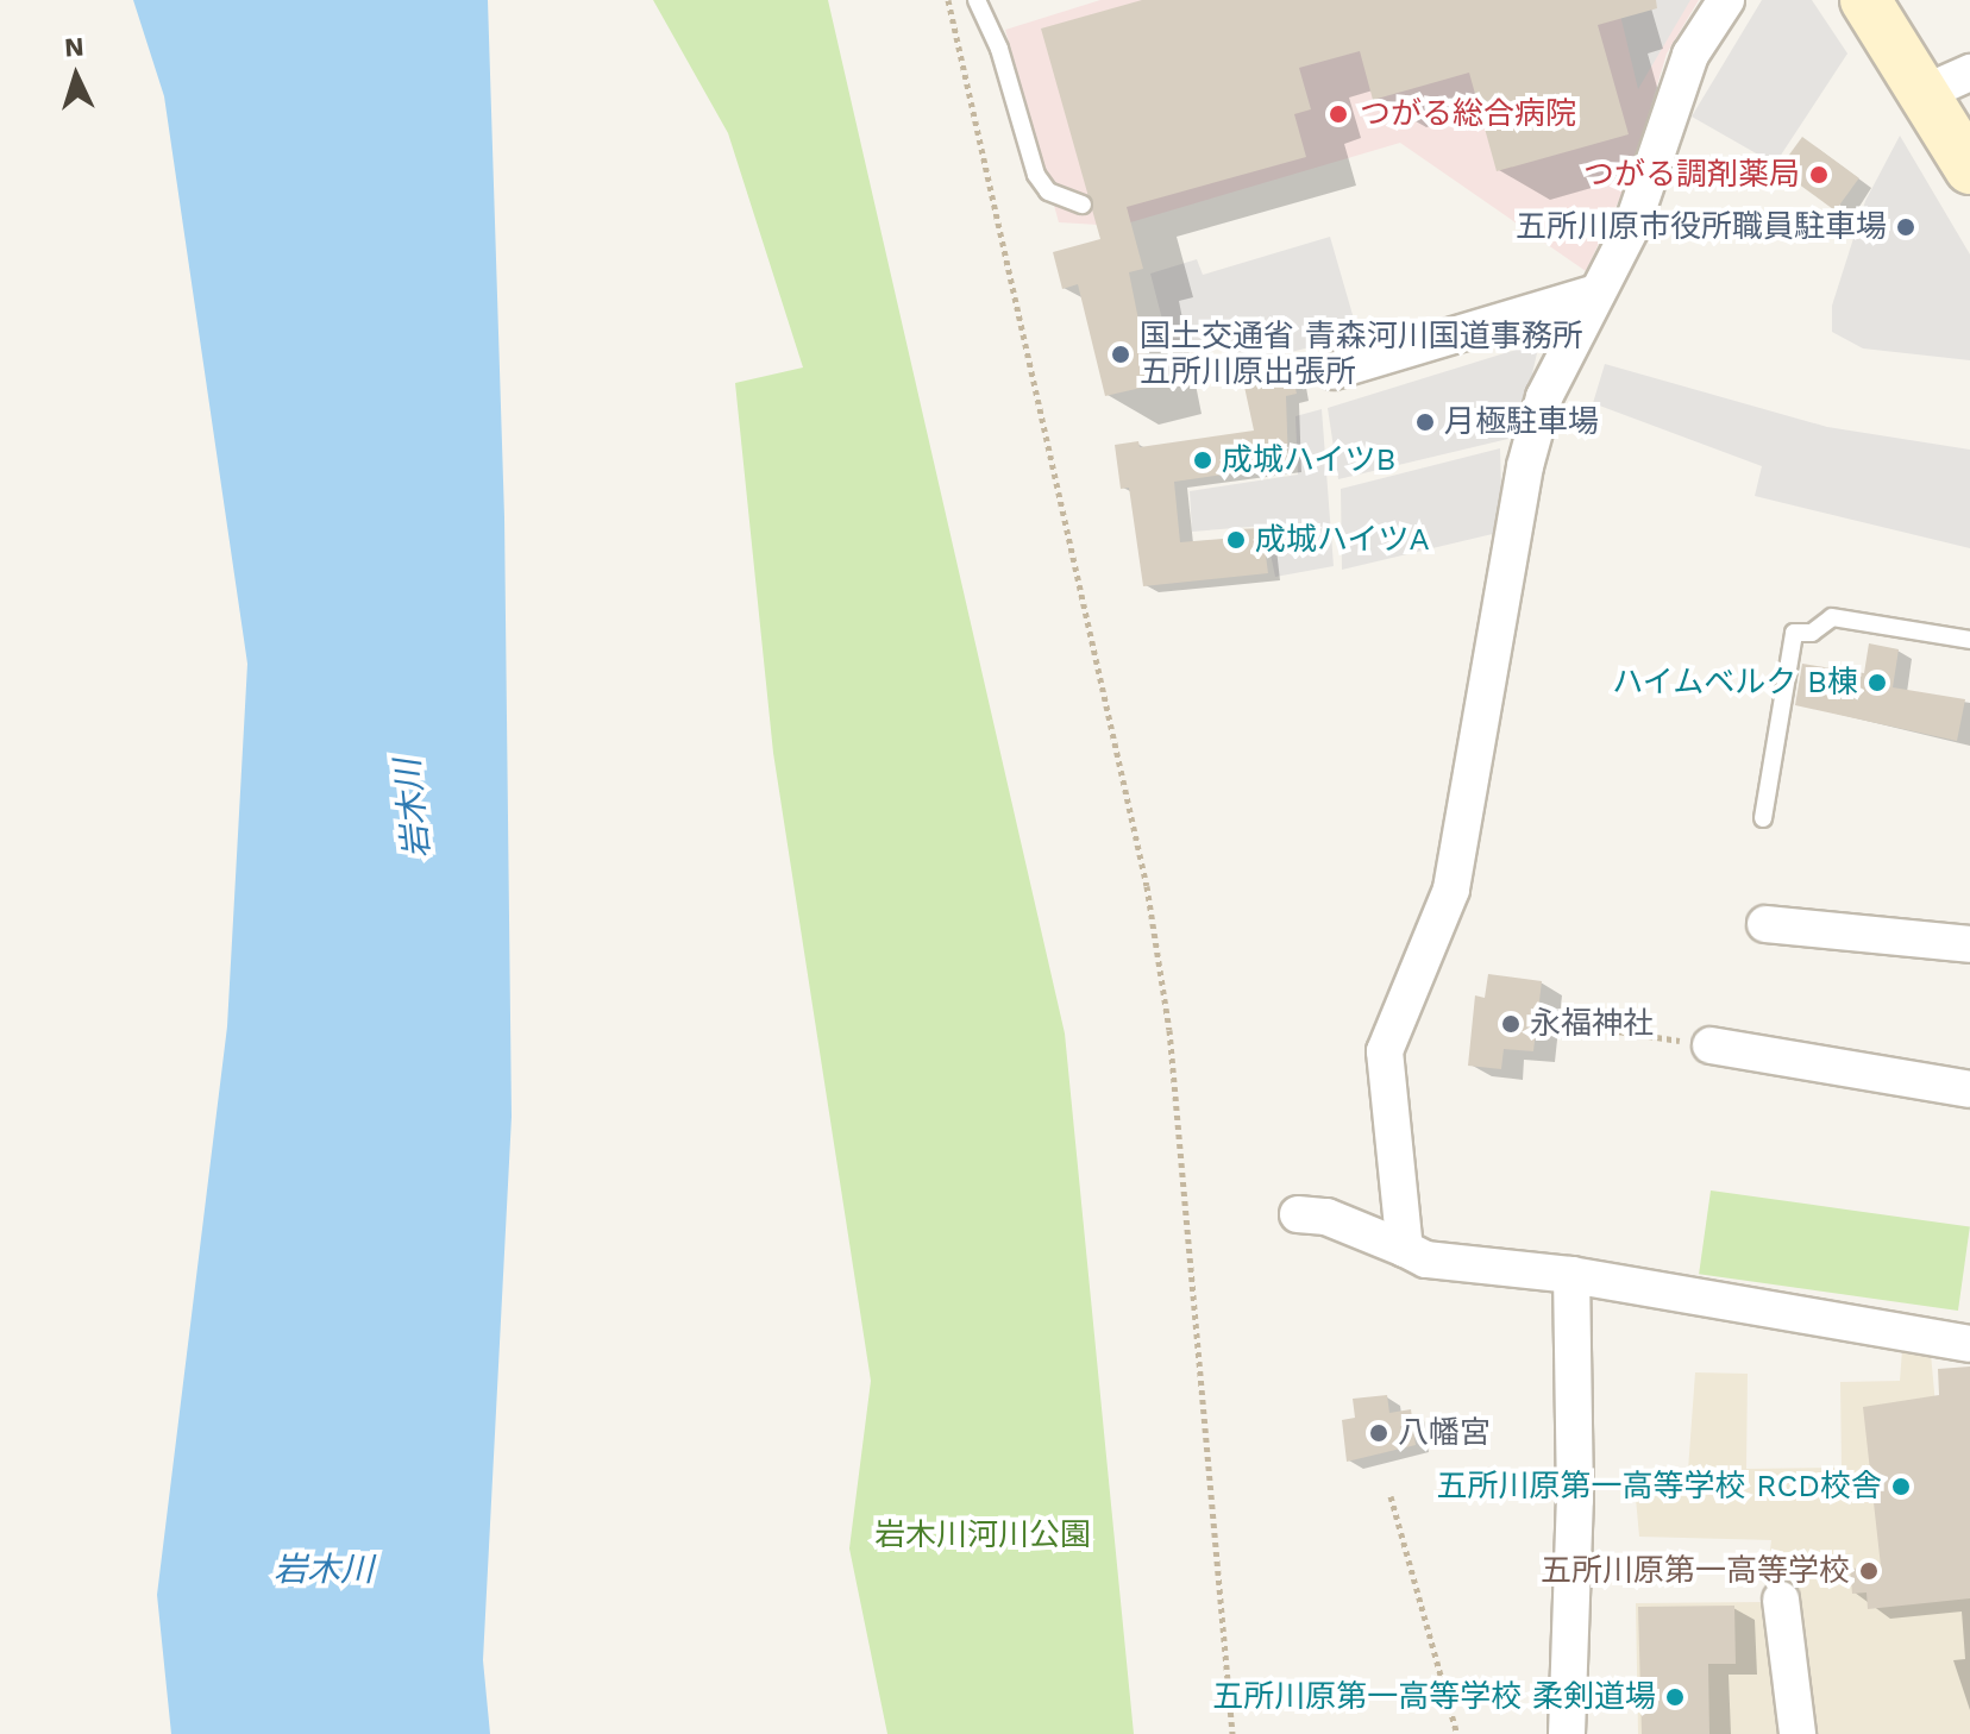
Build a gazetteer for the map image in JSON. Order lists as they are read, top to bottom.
{
  "water": ["岩木川"],
  "parks": ["岩木川河川公園"],
  "places": [
    "つがる総合病院",
    "つがる調剤薬局",
    "五所川原市役所職員駐車場",
    "国土交通省 青森河川国道事務所 五所川原出張所",
    "月極駐車場",
    "成城ハイツB",
    "成城ハイツA",
    "ハイムベルク B棟",
    "永福神社",
    "八幡宮",
    "五所川原第一高等学校 RCD校舎",
    "五所川原第一高等学校",
    "五所川原第一高等学校 柔剣道場"
  ],
  "north": "top"
}
